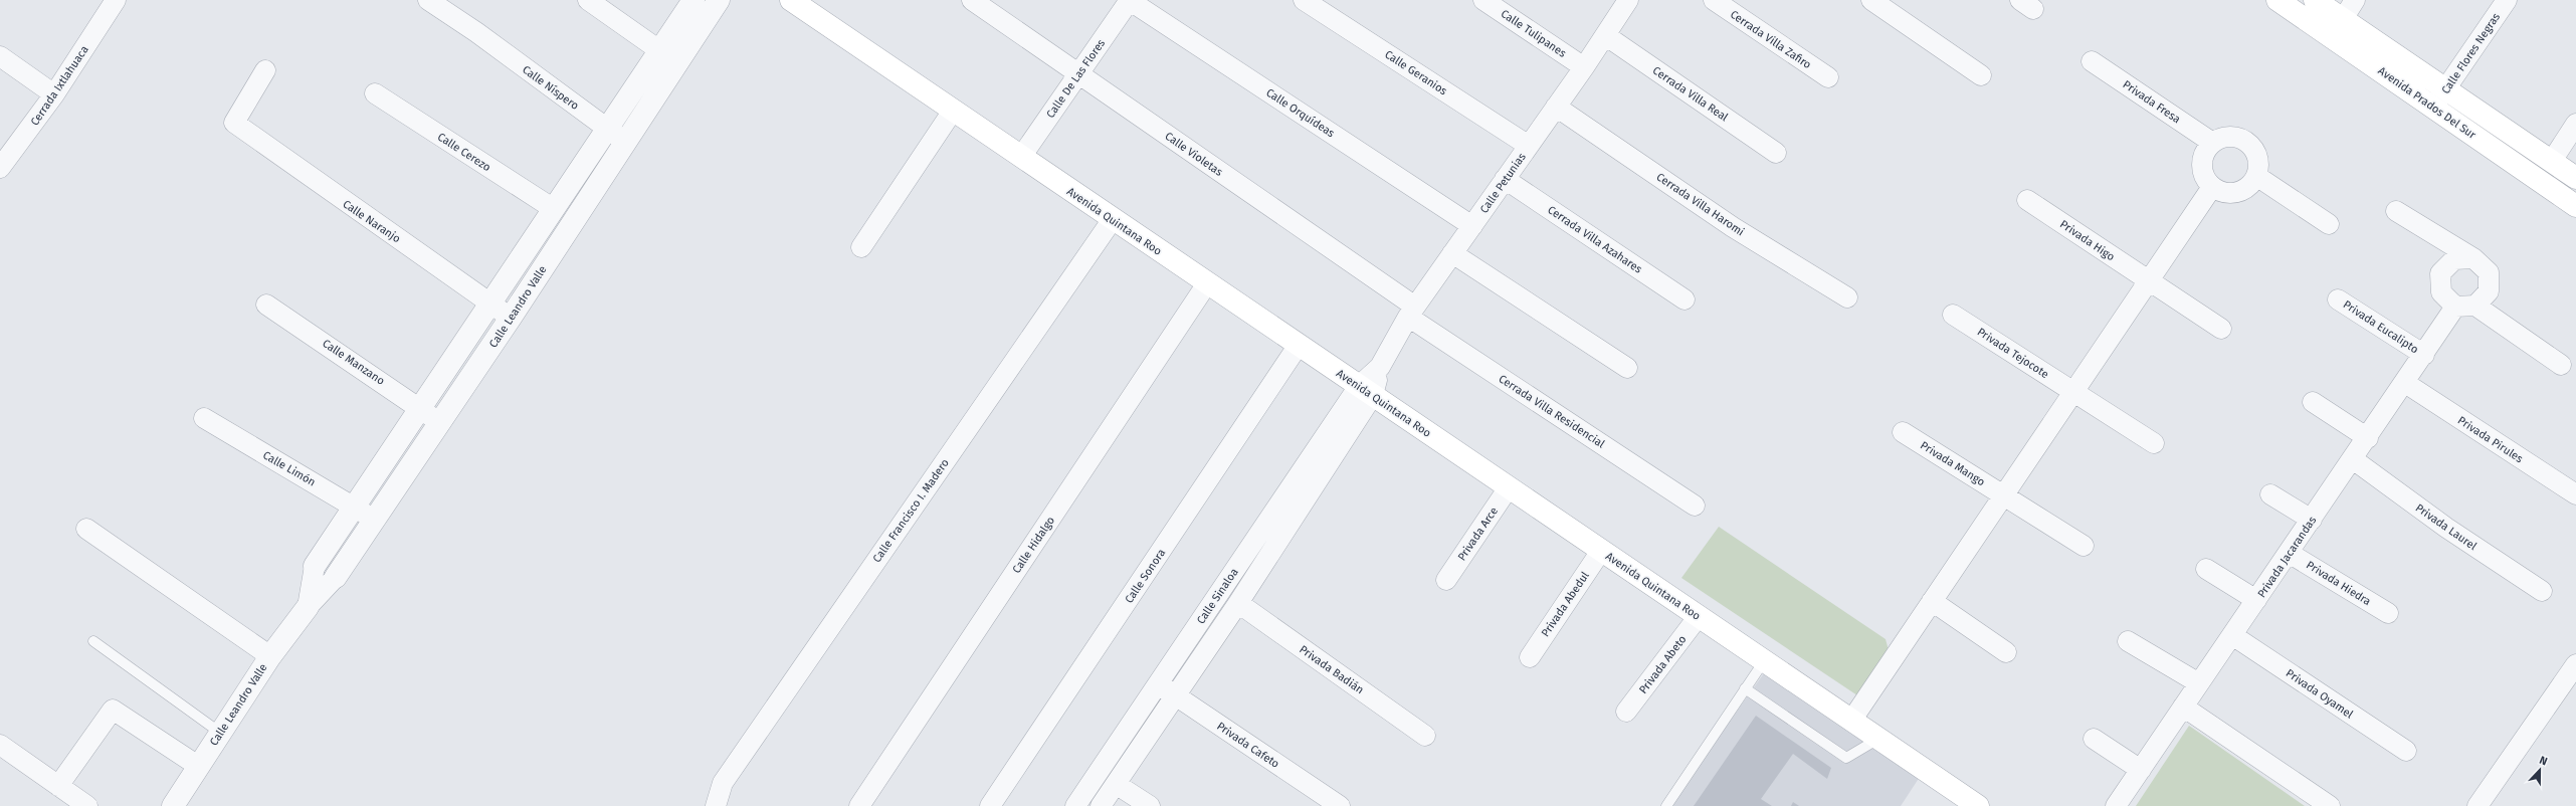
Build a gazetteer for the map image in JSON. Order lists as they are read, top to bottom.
{
  "streets": {
    "main road": ["Avenida Prados Del Sur", "Avenida Quintana Roo"],
    "street": [
      "Calle Tulipanes",
      "Cerrada Villa Zafiro",
      "Calle Flores Negras",
      "Calle Geranios",
      "Calle De Las Flores",
      "Cerrada Ixtlahuaca",
      "Calle Níspero",
      "Cerrada Villa Real",
      "Privada Fresa",
      "Calle Orquídeas",
      "Calle Cerezo",
      "Calle Violetas",
      "Calle Petunias",
      "Cerrada Villa Haromi",
      "Calle Naranjo",
      "Cerrada Villa Azahares",
      "Privada Higo",
      "Calle Leandro Valle",
      "Privada Eucalipto",
      "Privada Tejocote",
      "Calle Manzano",
      "Cerrada Villa Residencial",
      "Privada Pirules",
      "Privada Mango",
      "Calle Limón",
      "Calle Francisco I. Madero",
      "Privada Laurel",
      "Privada Arce",
      "Calle Hidalgo",
      "Privada Jacarandas",
      "Calle Sonora",
      "Privada Hiedra",
      "Calle Sinaloa",
      "Privada Abedul",
      "Privada Abeto",
      "Privada Badián",
      "Privada Oyamel",
      "Privada Cafeto"
    ]
  },
  "crossings": [
    ["Calle Tulipanes", "Calle Petunias"],
    ["Calle Flores Negras", "Avenida Prados Del Sur"],
    ["Calle Geranios", "Calle Petunias"],
    ["Calle De Las Flores", "Calle Orquídeas"],
    ["Calle De Las Flores", "Calle Violetas"],
    ["Calle De Las Flores", "Avenida Quintana Roo"],
    ["Calle Níspero", "Calle Leandro Valle"],
    ["Cerrada Villa Real", "Calle Petunias"],
    ["Calle Orquídeas", "Calle Petunias"],
    ["Calle Cerezo", "Calle Leandro Valle"],
    ["Calle Violetas", "Calle Petunias"],
    ["Calle Violetas", "Cerrada Villa Residencial"],
    ["Calle Petunias", "Cerrada Villa Haromi"],
    ["Calle Petunias", "Avenida Quintana Roo"],
    ["Calle Petunias", "Cerrada Villa Azahares"],
    ["Calle Petunias", "Cerrada Villa Residencial"],
    ["Calle Petunias", "Calle Sinaloa"],
    ["Calle Naranjo", "Calle Leandro Valle"],
    ["Avenida Quintana Roo", "Calle Francisco I. Madero"],
    ["Avenida Quintana Roo", "Privada Arce"],
    ["Avenida Quintana Roo", "Calle Hidalgo"],
    ["Avenida Quintana Roo", "Calle Sonora"],
    ["Avenida Quintana Roo", "Calle Sinaloa"],
    ["Avenida Quintana Roo", "Privada Abedul"],
    ["Avenida Quintana Roo", "Privada Abeto"],
    ["Calle Leandro Valle", "Calle Manzano"],
    ["Calle Leandro Valle", "Calle Limón"],
    ["Privada Eucalipto", "Privada Jacarandas"],
    ["Privada Pirules", "Privada Jacarandas"],
    ["Privada Laurel", "Privada Jacarandas"],
    ["Privada Jacarandas", "Privada Hiedra"],
    ["Privada Jacarandas", "Privada Oyamel"],
    ["Calle Sinaloa", "Privada Badián"],
    ["Calle Sinaloa", "Privada Cafeto"]
  ],
  "north": "top"
}
